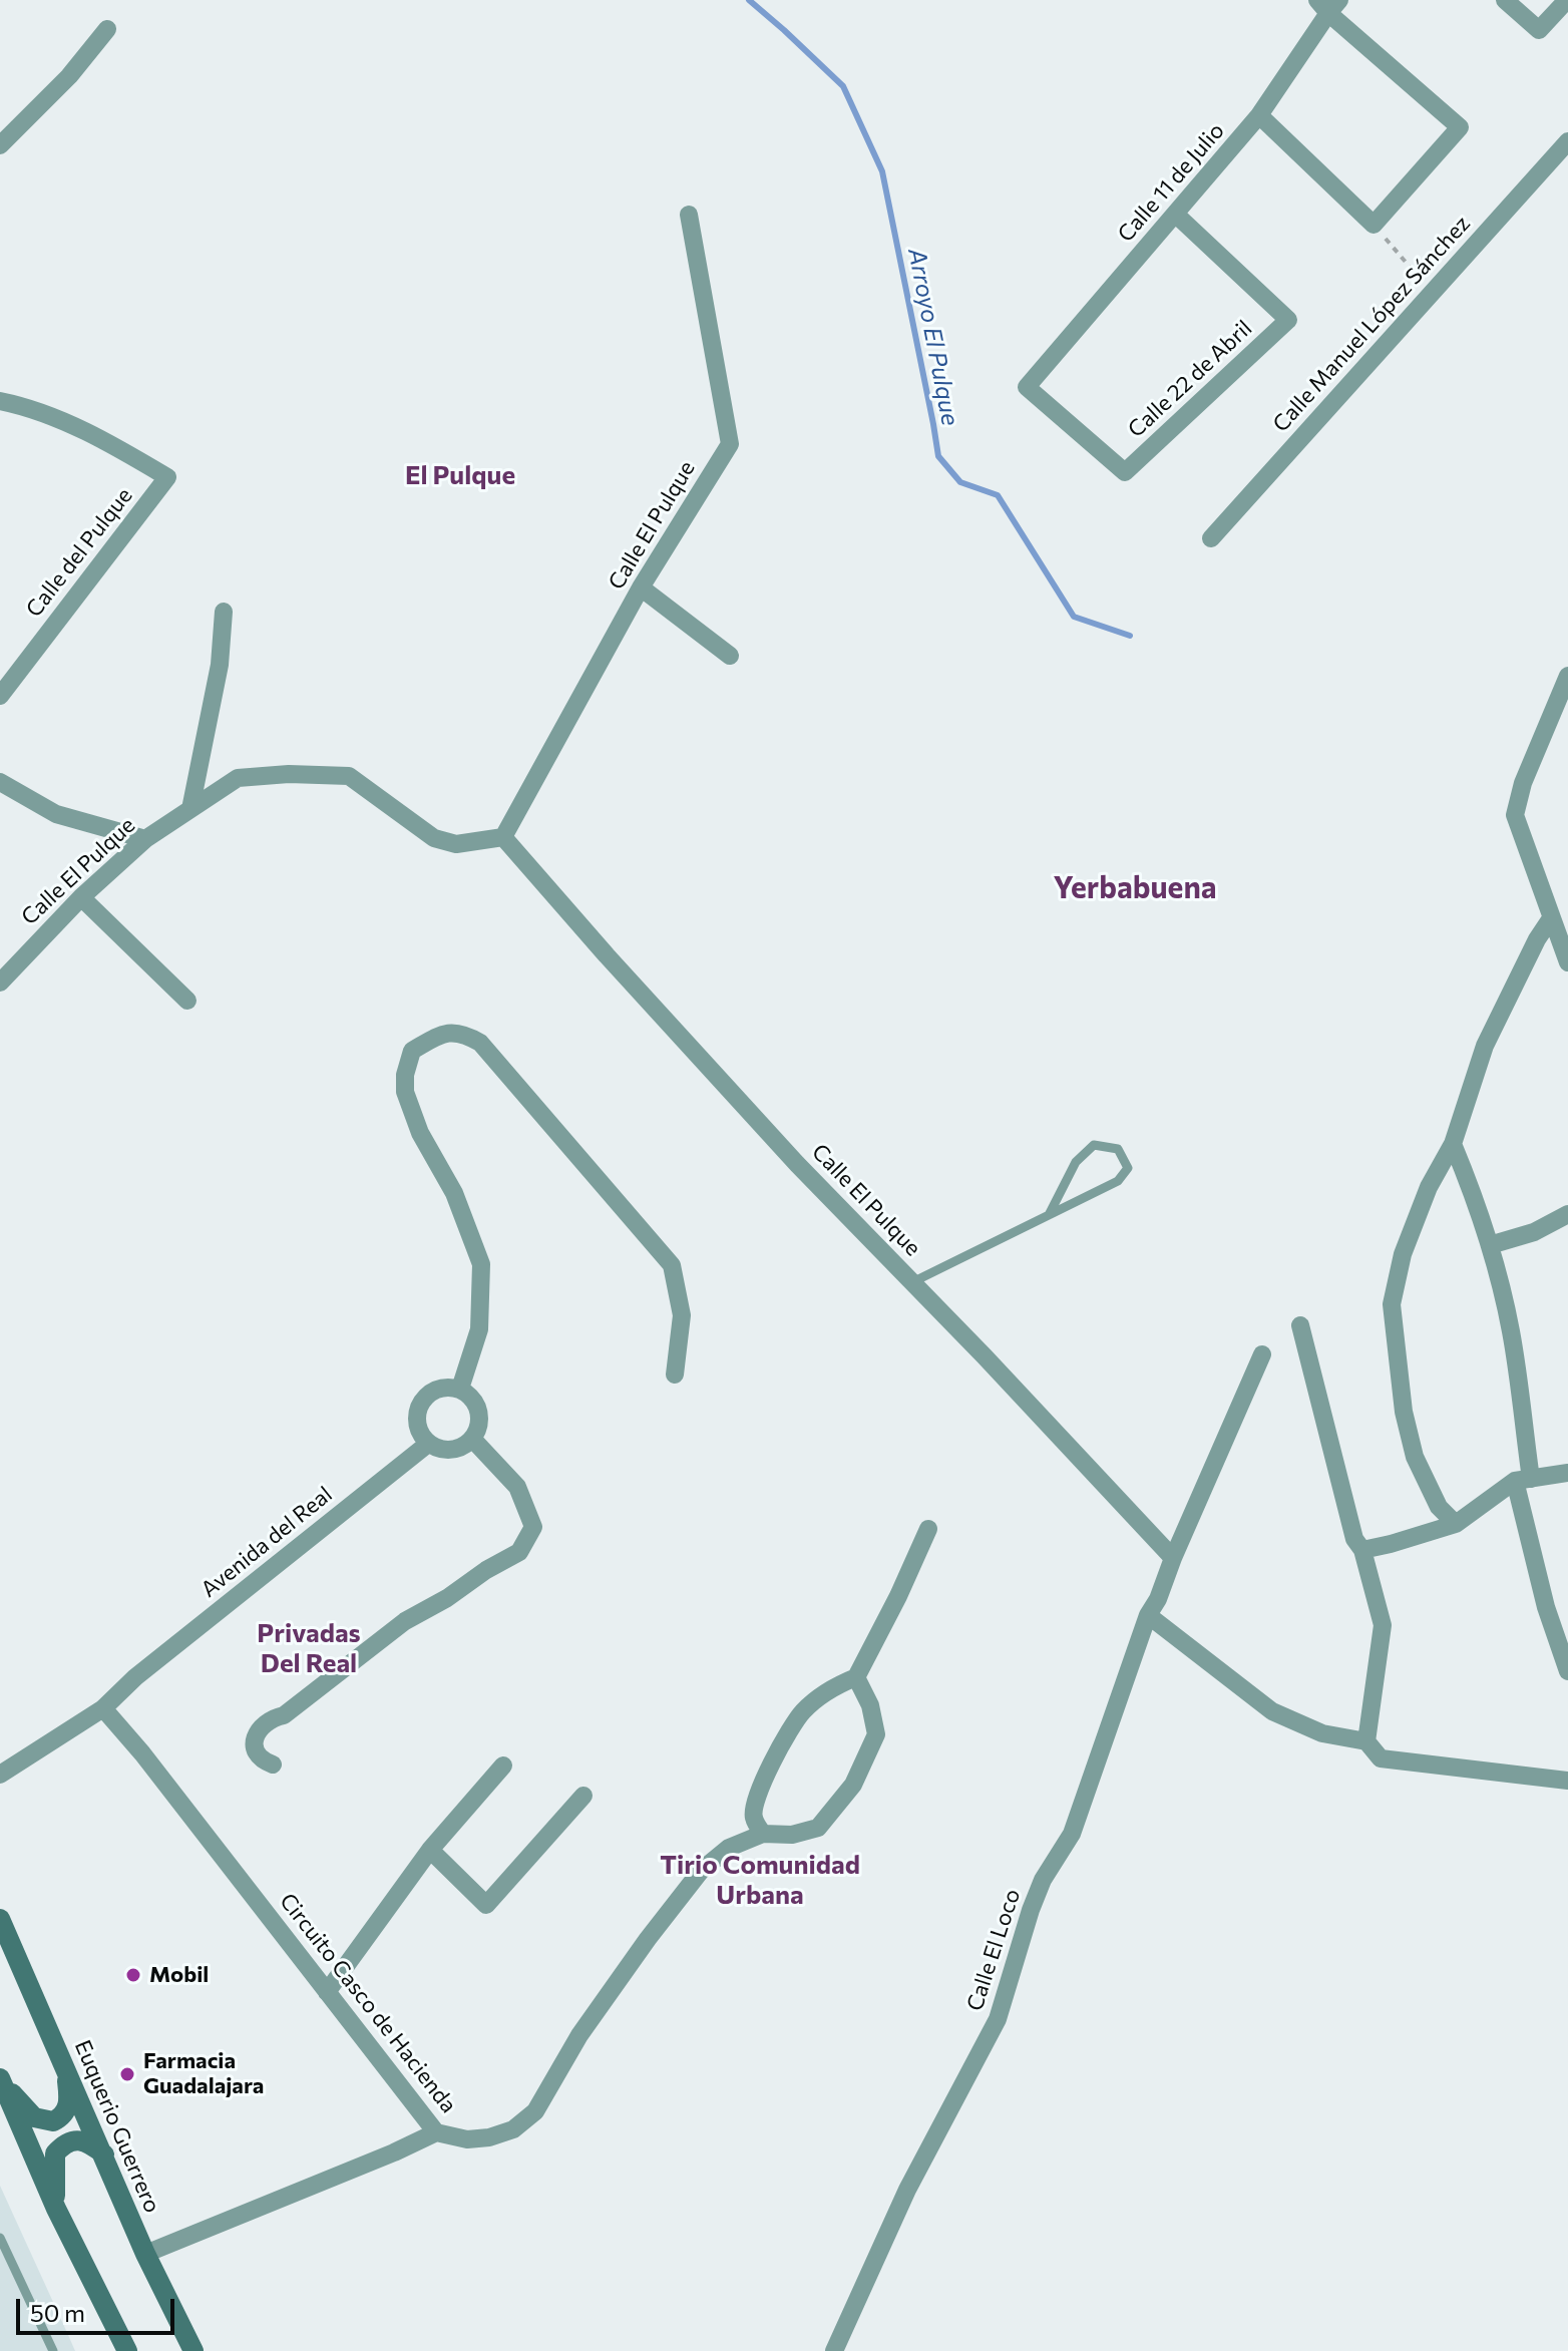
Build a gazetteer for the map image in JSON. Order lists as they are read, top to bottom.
{
  "streets": {
    "main road": ["Euquerio Guerrero"],
    "street": [
      "Calle 11 de Julio",
      "Calle Manuel López Sánchez",
      "Calle 22 de Abril",
      "Calle El Pulque",
      "Calle del Pulque",
      "Avenida del Real",
      "Calle El Loco",
      "Circuito Casco de Hacienda"
    ]
  },
  "crossings": [
    ["Calle 11 de Julio", "Calle 22 de Abril"],
    ["Avenida del Real", "Circuito Casco de Hacienda"]
  ],
  "districts": [
    "El Pulque",
    "Yerbabuena",
    "Privadas Del Real",
    "Tirio Comunidad Urbana"
  ],
  "water": ["Arroyo El Pulque"],
  "places": ["Mobil", "Farmacia Guadalajara"],
  "scale_bar": "50 m"
}
